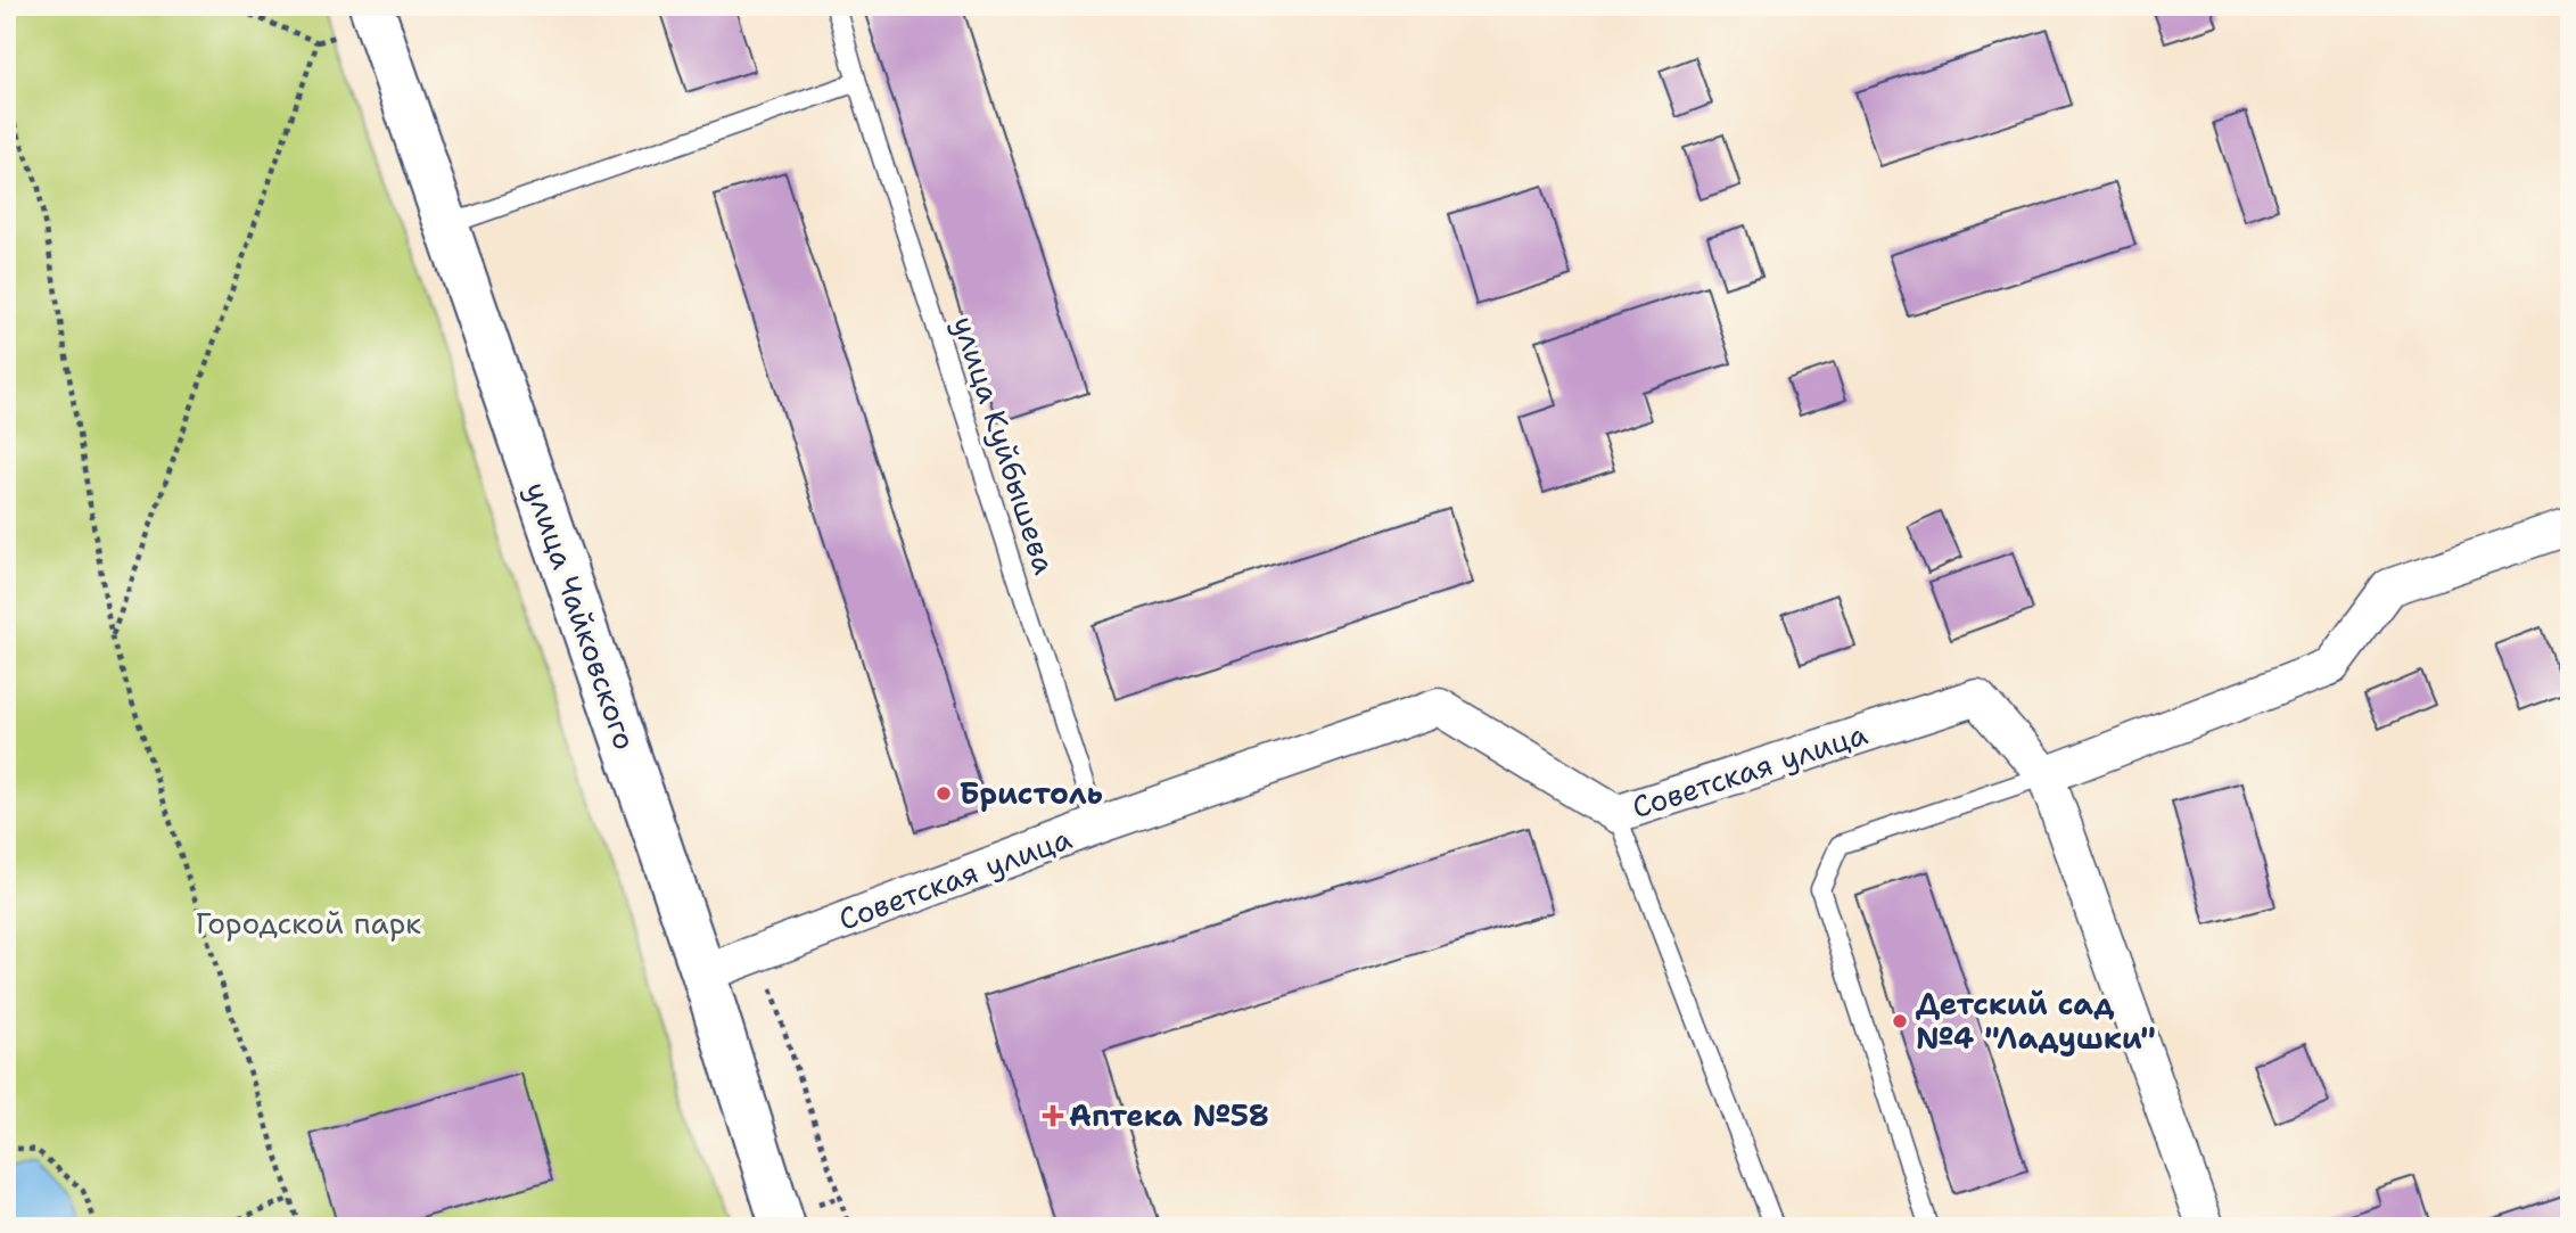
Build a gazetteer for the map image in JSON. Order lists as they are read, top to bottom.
{
  "streets": {
    "street": ["улица Чайковского", "Советская улица"],
    "lane": ["улица Куйбышева"]
  },
  "crossings": [
    ["улица Куйбышева", "Советская улица"],
    ["улица Чайковского", "Советская улица"]
  ],
  "parks": ["Городской парк"],
  "places": {
    "other": ["Бристоль", "Детский сад №4 \"Ладушки\""],
    "health": ["Аптека №58"]
  }
}
